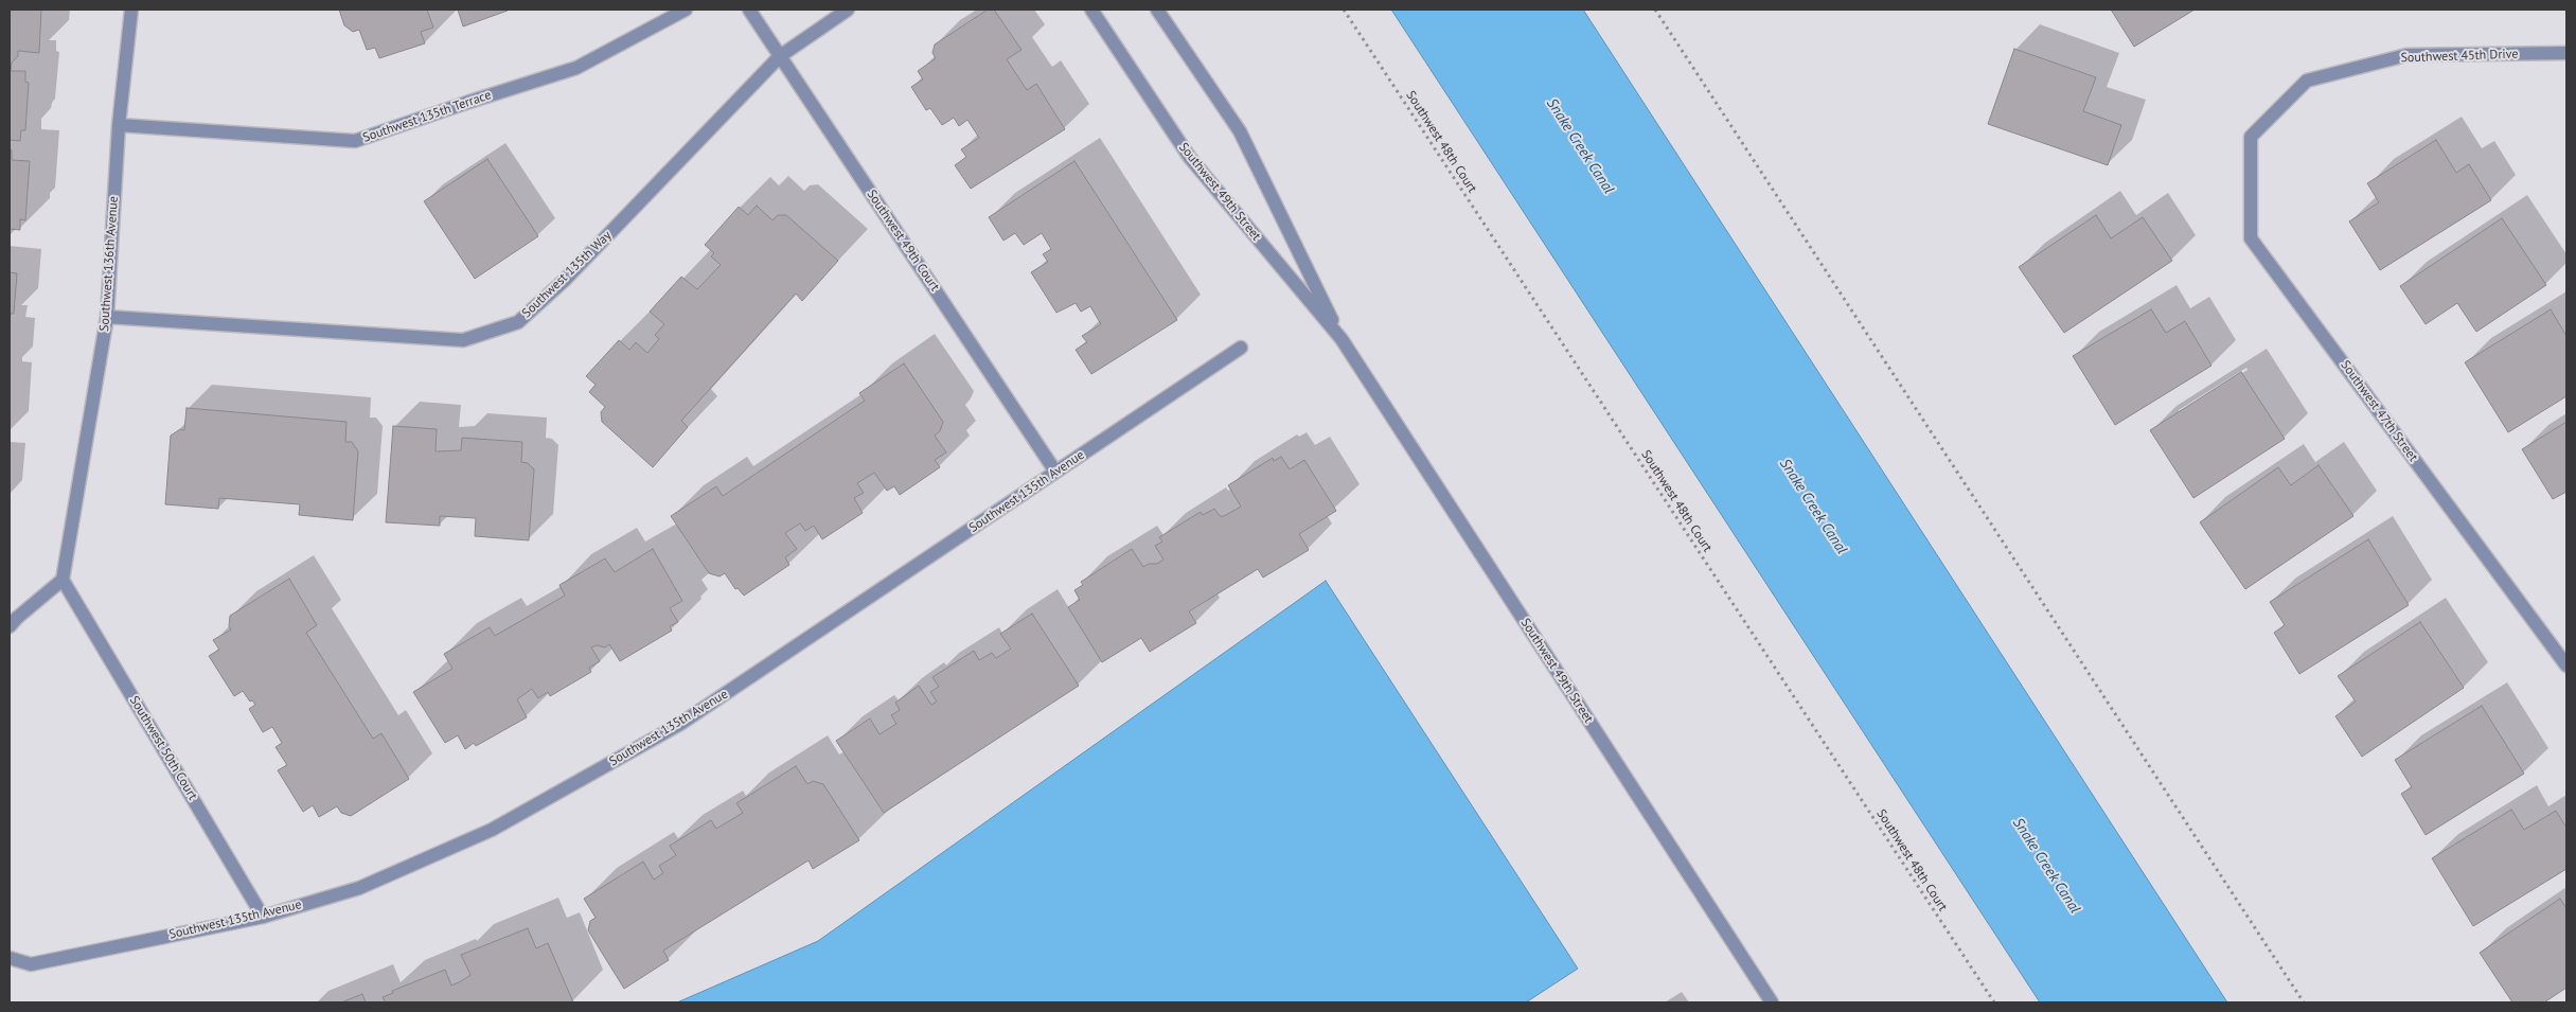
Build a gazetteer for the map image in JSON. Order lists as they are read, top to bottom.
{
  "streets": {
    "street": [
      "Southwest 45th Drive",
      "Southwest 135th Terrace",
      "Southwest 49th Street",
      "Southwest 49th Court",
      "Southwest 136th Avenue",
      "Southwest 135th Way",
      "Southwest 47th Street",
      "Southwest 135th Avenue",
      "Southwest 50th Court"
    ],
    "path": ["Southwest 48th Court"]
  },
  "crossings": [
    ["Southwest 45th Drive", "Southwest 47th Street"],
    ["Southwest 135th Terrace", "Southwest 136th Avenue"],
    ["Southwest 49th Court", "Southwest 135th Way"],
    ["Southwest 49th Court", "Southwest 135th Avenue"],
    ["Southwest 136th Avenue", "Southwest 135th Way"],
    ["Southwest 136th Avenue", "Southwest 50th Court"],
    ["Southwest 135th Avenue", "Southwest 50th Court"]
  ],
  "water": ["Snake Creek Canal"]
}
